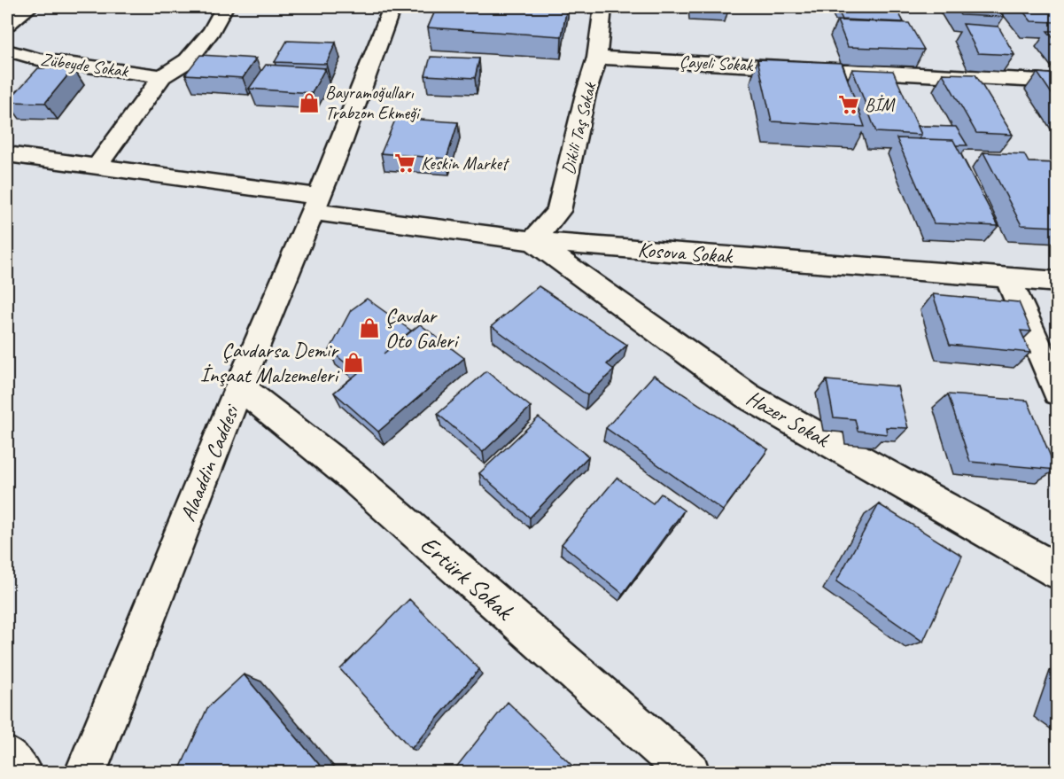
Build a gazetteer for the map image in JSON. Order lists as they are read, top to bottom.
{
  "streets": {
    "street": [
      "Çayeli Sokak",
      "Zübeyde Sokak",
      "Dikili Taş Sokak",
      "Kosova Sokak",
      "Hazer Sokak",
      "Alaaddin Caddesi",
      "Ertürk Sokak"
    ]
  },
  "crossings": [
    ["Çayeli Sokak", "Dikili Taş Sokak"],
    ["Zübeyde Sokak", "Kosova Sokak"],
    ["Dikili Taş Sokak", "Kosova Sokak"],
    ["Dikili Taş Sokak", "Hazer Sokak"],
    ["Kosova Sokak", "Hazer Sokak"],
    ["Kosova Sokak", "Alaaddin Caddesi"],
    ["Alaaddin Caddesi", "Ertürk Sokak"]
  ],
  "places": {
    "shop": ["Bayramoğulları Trabzon Ekmeği", "Çavdar Oto Galeri", "Çavdarsa Demir İnşaat Malzemeleri"],
    "supermarket": ["BİM", "Keskin Market"]
  }
}
